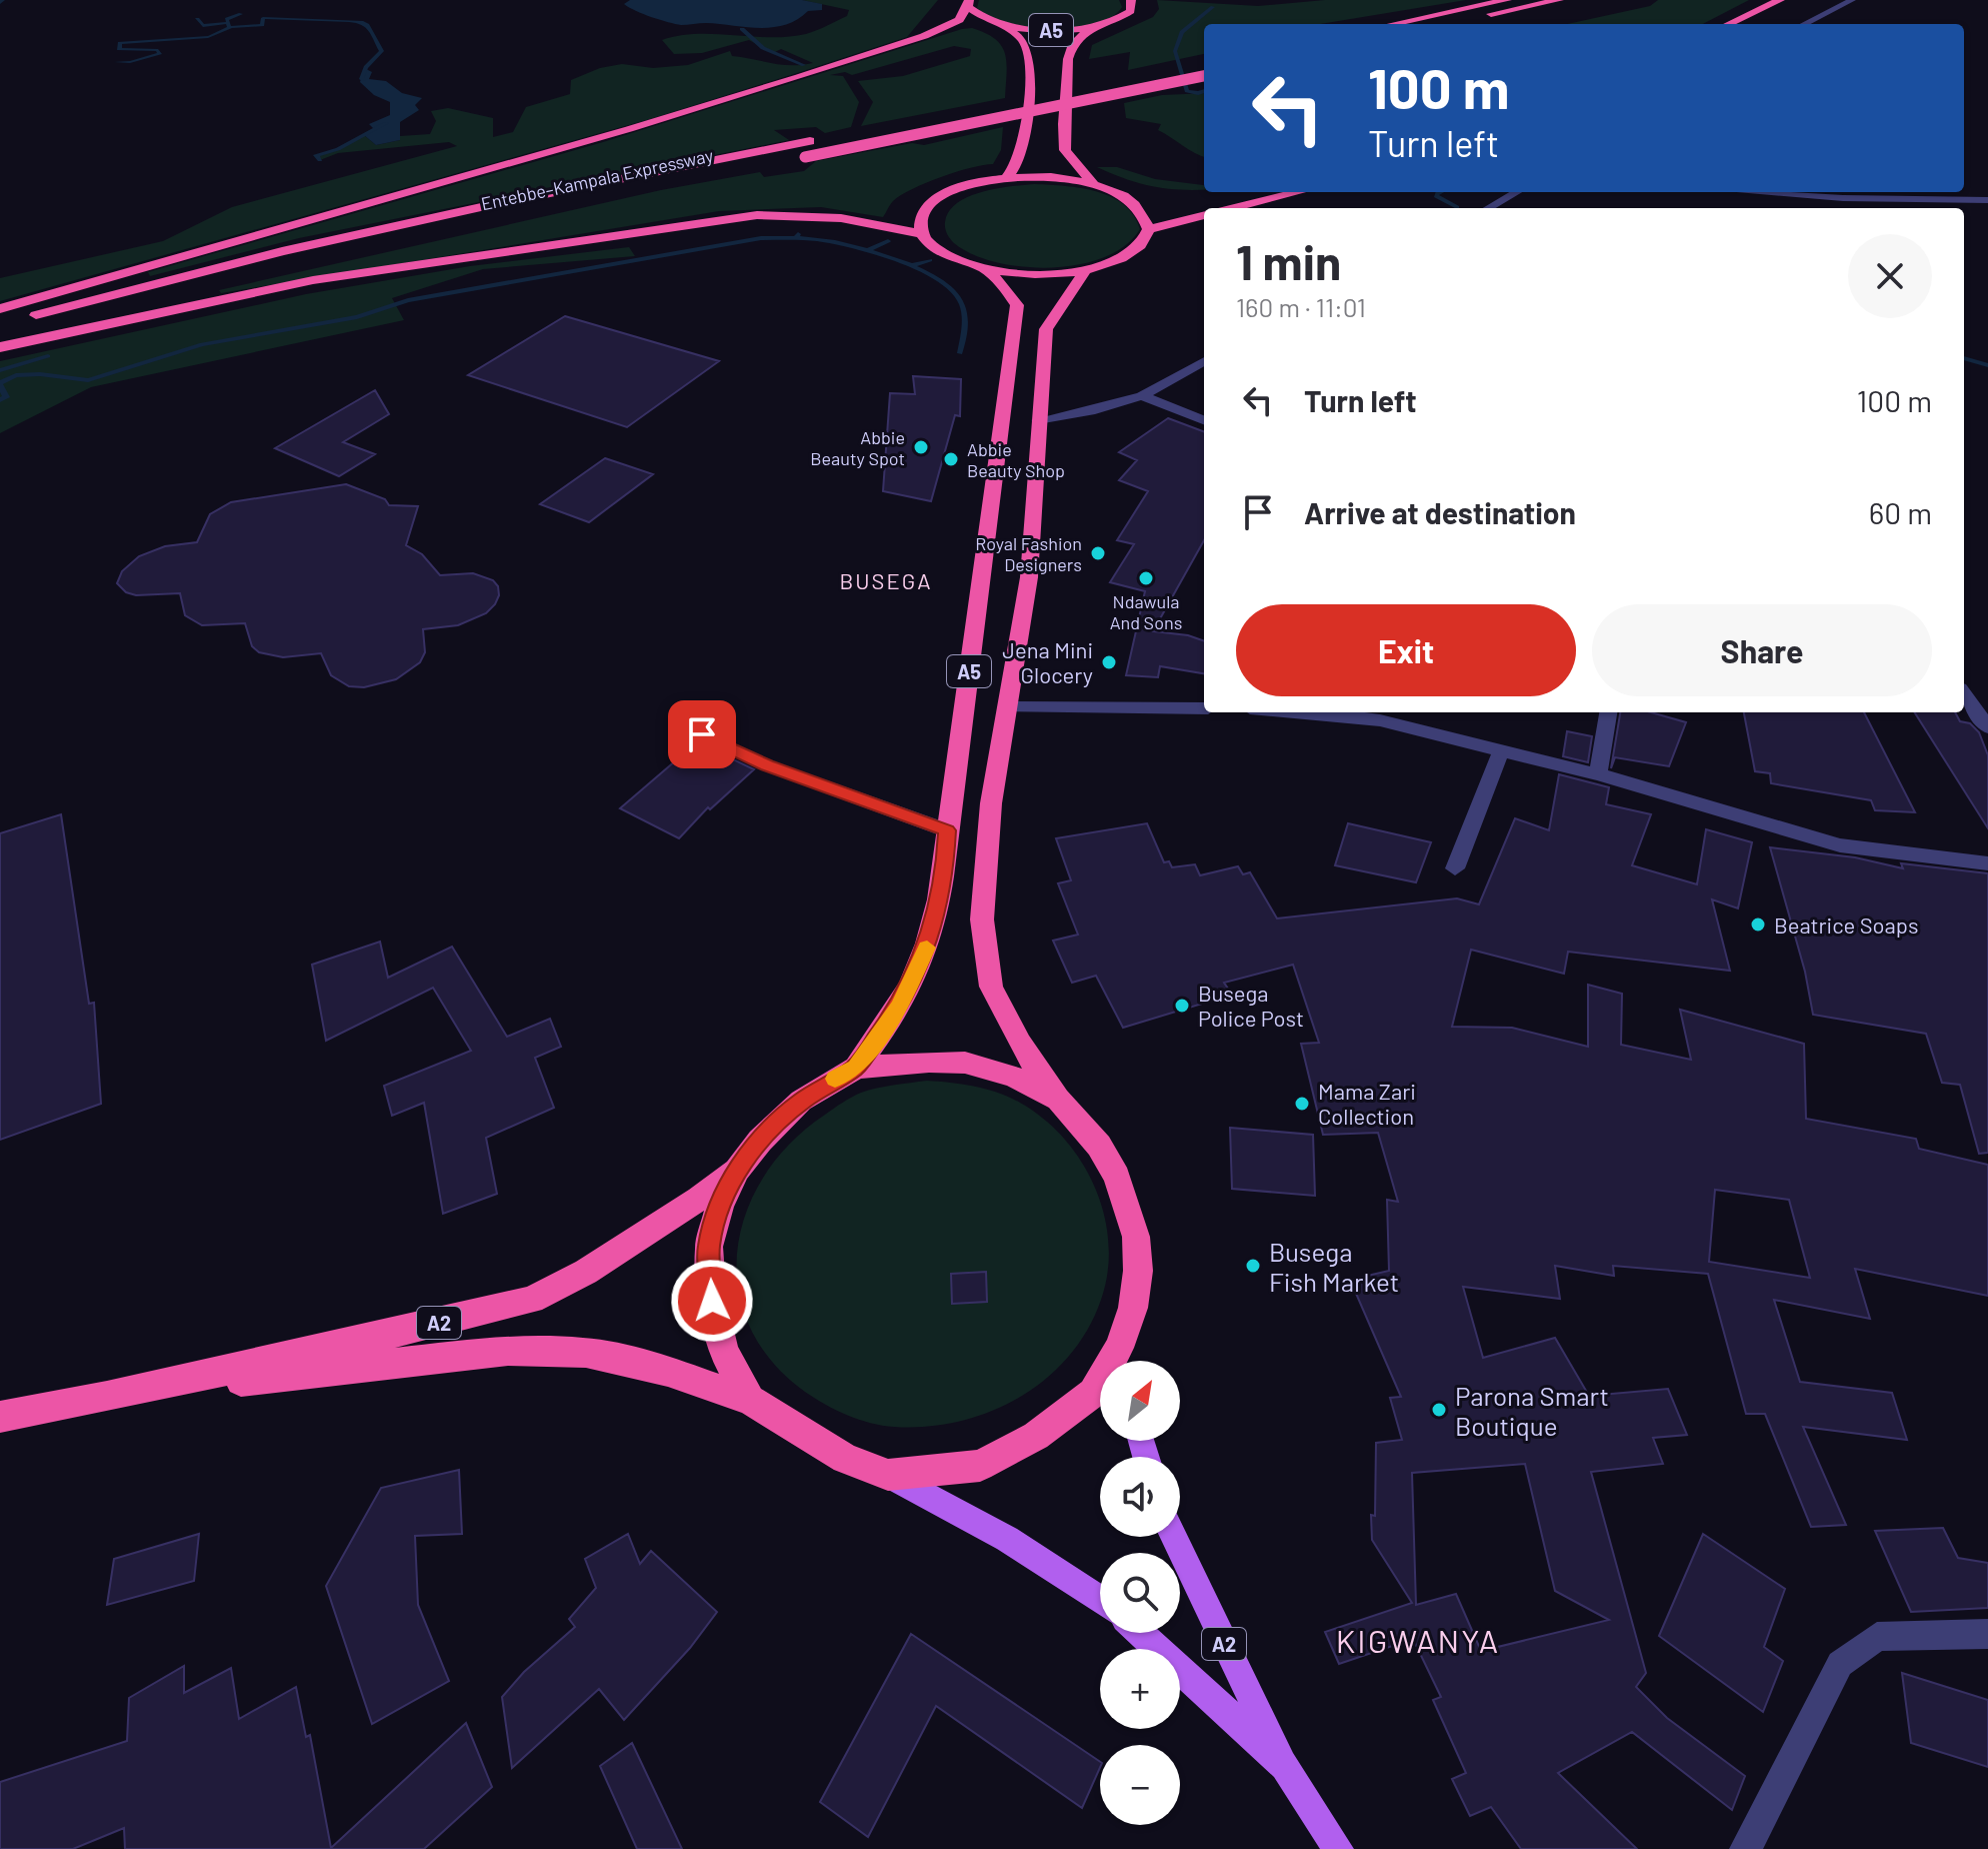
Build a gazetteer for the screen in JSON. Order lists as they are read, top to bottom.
{
  "streets": {
    "highway": ["A5", "Entebbe–Kampala Expressway", "A2"]
  },
  "crossings": [
    ["A5", "A2"]
  ],
  "districts": ["BUSEGA", "KIGWANYA"],
  "places": [
    "Abbie Beauty Spot",
    "Abbie Beauty Shop",
    "Royal Fashion Designers",
    "Ndawula And Sons",
    "Jena Mini Glocery",
    "Beatrice Soaps",
    "Busega Police Post",
    "Mama Zari Collection",
    "Busega Fish Market",
    "Parona Smart Boutique"
  ],
  "north": "top right",
  "page": {
    "turn": ["100 m", "Turn left"],
    "heading": ["1 min", "160 m · 11:01"],
    "list": [
      {
        "name": "Turn left",
        "value": "100 m"
      },
      {
        "name": "Arrive at destination",
        "value": "60 m"
      }
    ],
    "buttons": ["Exit", "Share"],
    "map_buttons": ["+", "−"]
  }
}
